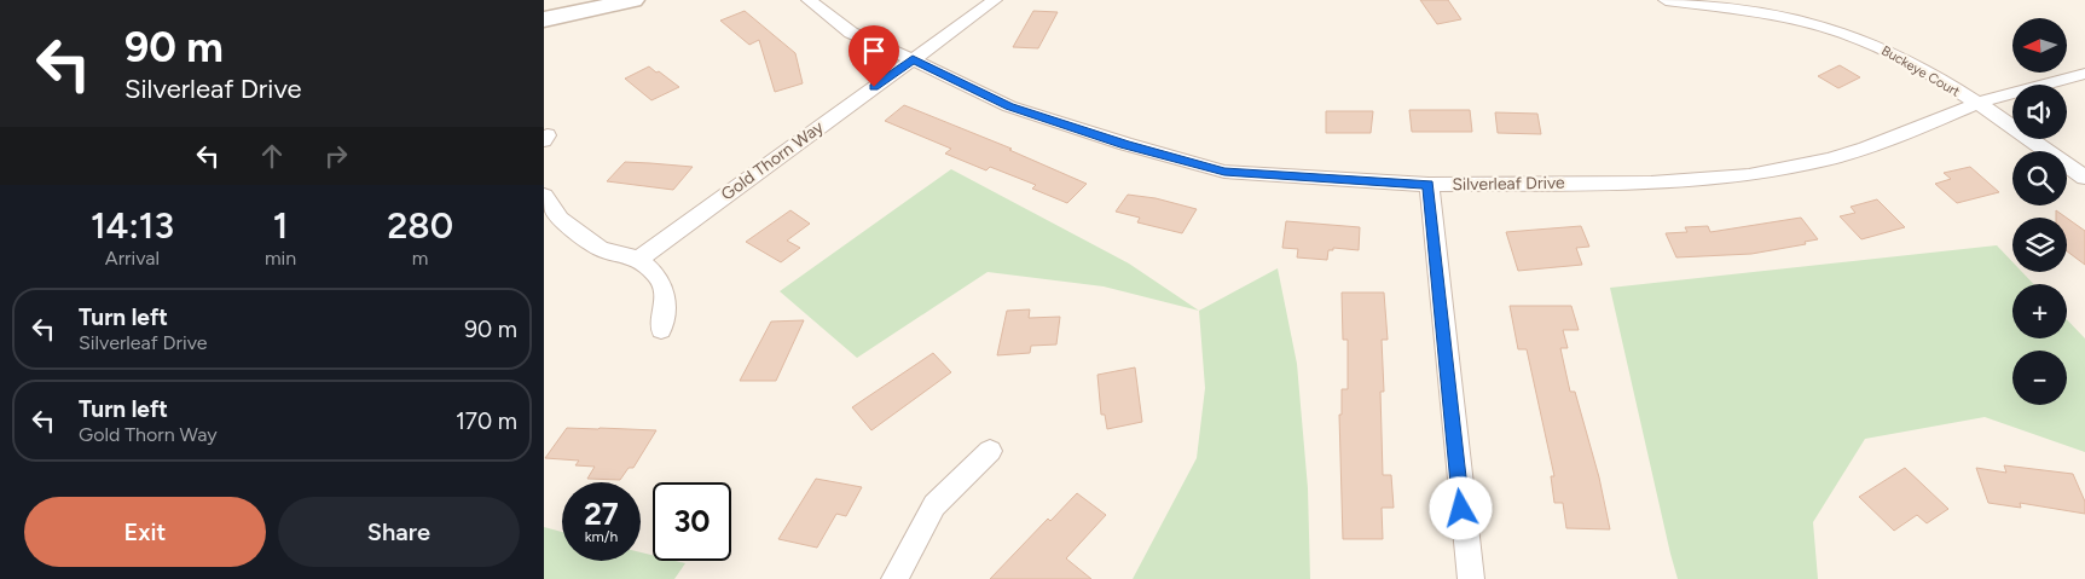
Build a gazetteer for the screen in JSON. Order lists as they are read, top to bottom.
{
  "streets": {
    "street": ["Buckeye Court", "Gold Thorn Way", "Silverleaf Drive"]
  },
  "crossings": [
    ["Buckeye Court", "Silverleaf Drive"],
    ["Gold Thorn Way", "Silverleaf Drive"]
  ],
  "north": "left",
  "page": {
    "turn": ["90 m", "Silverleaf Drive"],
    "map_buttons": ["+", "−"],
    "eta": [
      "14:13",
      "Arrival",
      "1",
      "min",
      "280",
      "m"
    ],
    "list": [
      {
        "name": "Turn left",
        "note": "Silverleaf Drive",
        "value": "90 m"
      },
      {
        "name": "Turn left",
        "note": "Gold Thorn Way",
        "value": "170 m"
      }
    ],
    "speed": "27 km/h",
    "limit": "30",
    "buttons": ["Exit", "Share"]
  }
}
